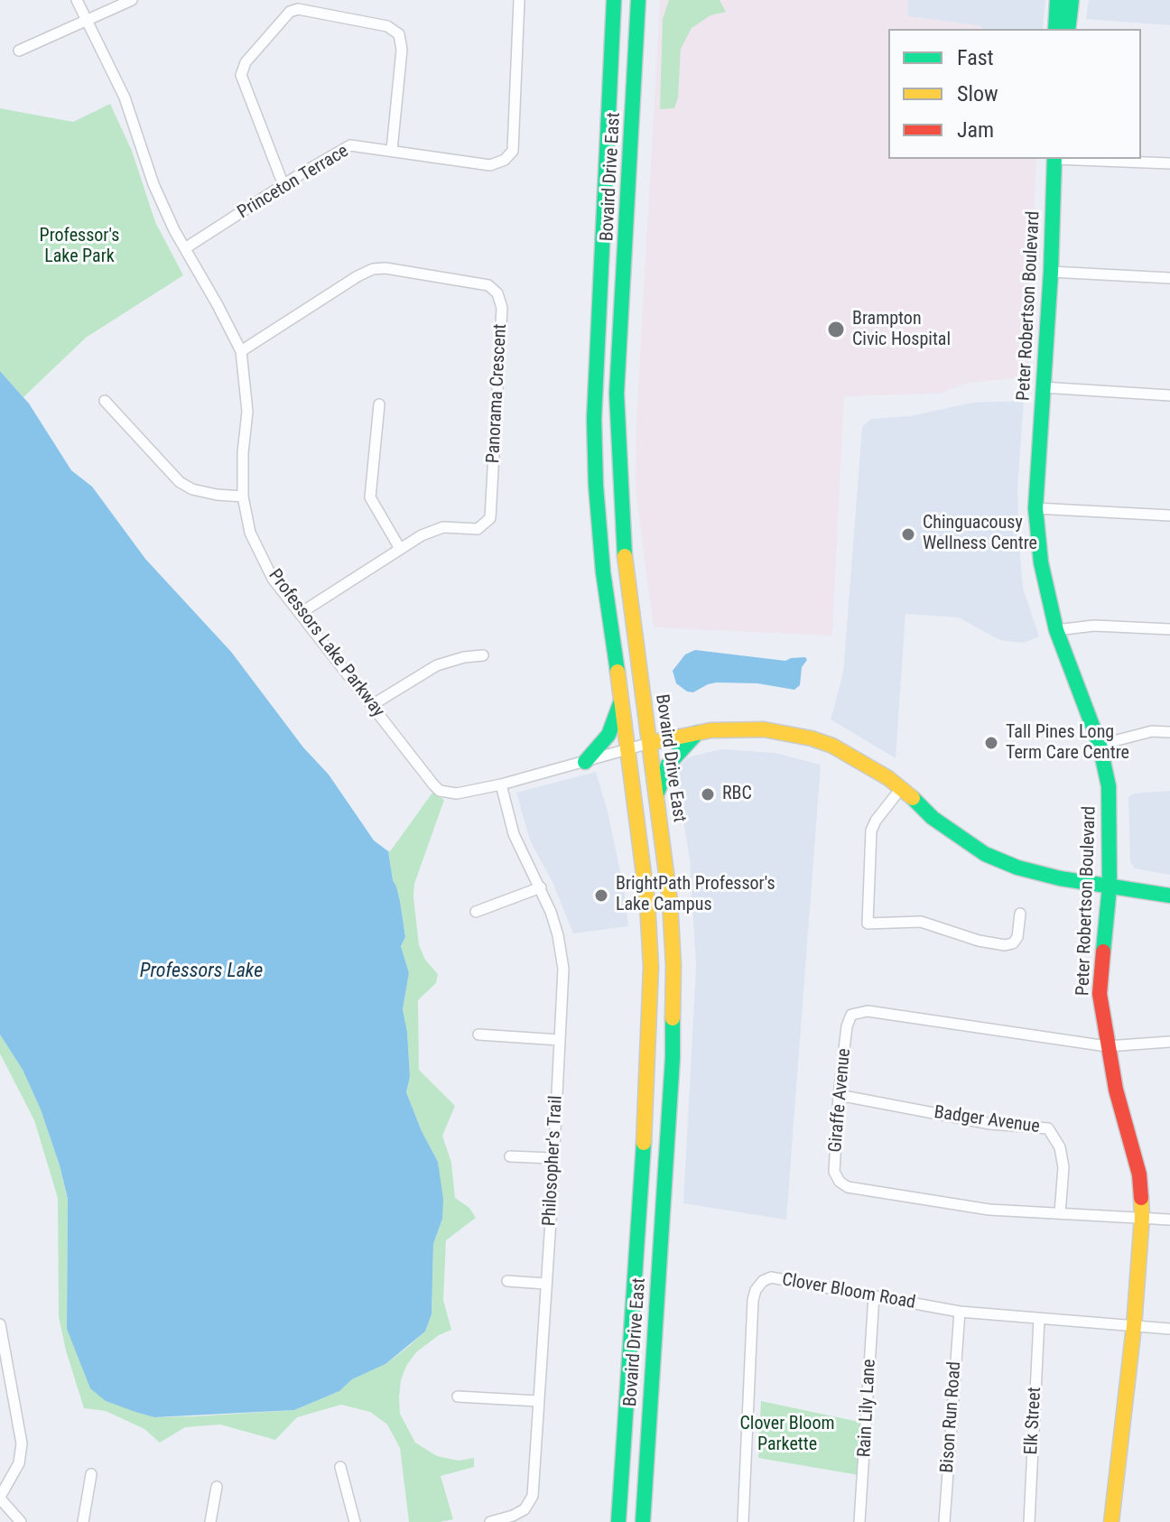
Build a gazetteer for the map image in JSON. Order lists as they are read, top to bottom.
{
  "streets": {
    "main road": ["Bovaird Drive East", "Peter Robertson Boulevard"],
    "street": [
      "Princeton Terrace",
      "Panorama Crescent",
      "Professors Lake Parkway",
      "Giraffe Avenue",
      "Badger Avenue",
      "Philosopher's Trail",
      "Clover Bloom Road",
      "Rain Lily Lane",
      "Bison Run Road",
      "Elk Street"
    ]
  },
  "crossings": [
    ["Bovaird Drive East", "Professors Lake Parkway"],
    ["Princeton Terrace", "Professors Lake Parkway"],
    ["Peter Robertson Boulevard", "Giraffe Avenue"],
    ["Peter Robertson Boulevard", "Clover Bloom Road"],
    ["Panorama Crescent", "Professors Lake Parkway"],
    ["Professors Lake Parkway", "Philosopher's Trail"],
    ["Giraffe Avenue", "Badger Avenue"],
    ["Clover Bloom Road", "Rain Lily Lane"],
    ["Clover Bloom Road", "Bison Run Road"],
    ["Clover Bloom Road", "Elk Street"]
  ],
  "water": ["Professors Lake"],
  "parks": ["Professor's Lake Park", "Clover Bloom Parkette"],
  "places": [
    "Brampton Civic Hospital",
    "Chinguacousy Wellness Centre",
    "Tall Pines Long Term Care Centre",
    "RBC",
    "BrightPath Professor's Lake Campus"
  ],
  "legend": ["Fast", "Slow", "Jam"]
}
